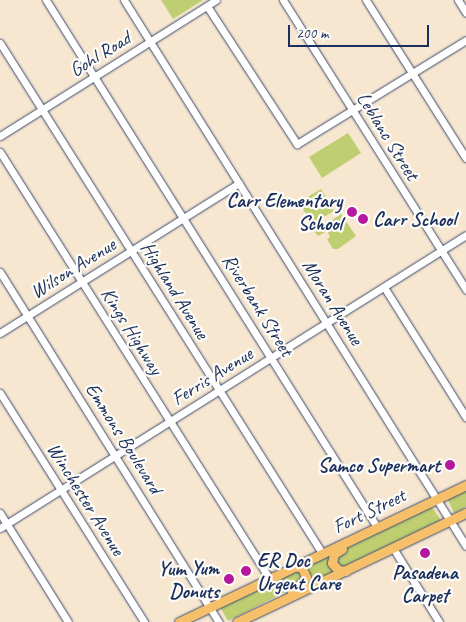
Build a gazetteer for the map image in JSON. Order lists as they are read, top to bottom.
{
  "streets": {
    "main road": ["Fort Street"],
    "street": [
      "Gohl Road",
      "Leblanc Street",
      "Wilson Avenue",
      "Highland Avenue",
      "Moran Avenue",
      "Riverbank Street",
      "Kings Highway",
      "Ferris Avenue",
      "Emmons Boulevard",
      "Winchester Avenue"
    ]
  },
  "crossings": [
    ["Gohl Road", "Highland Avenue"],
    ["Gohl Road", "Moran Avenue"],
    ["Gohl Road", "Riverbank Street"],
    ["Leblanc Street", "Ferris Avenue"],
    ["Wilson Avenue", "Highland Avenue"],
    ["Wilson Avenue", "Moran Avenue"],
    ["Wilson Avenue", "Riverbank Street"],
    ["Wilson Avenue", "Kings Highway"],
    ["Wilson Avenue", "Emmons Boulevard"],
    ["Highland Avenue", "Ferris Avenue"],
    ["Highland Avenue", "Fort Street"],
    ["Moran Avenue", "Ferris Avenue"],
    ["Moran Avenue", "Fort Street"],
    ["Riverbank Street", "Ferris Avenue"],
    ["Riverbank Street", "Fort Street"],
    ["Kings Highway", "Ferris Avenue"],
    ["Kings Highway", "Fort Street"],
    ["Ferris Avenue", "Emmons Boulevard"],
    ["Ferris Avenue", "Winchester Avenue"],
    ["Emmons Boulevard", "Fort Street"]
  ],
  "places": [
    "Carr Elementary School",
    "Carr School",
    "Samco Supermart",
    "Pasadena Carpet",
    "ER Doc Urgent Care",
    "Yum Yum Donuts"
  ],
  "scale_bar": "200 m"
}
